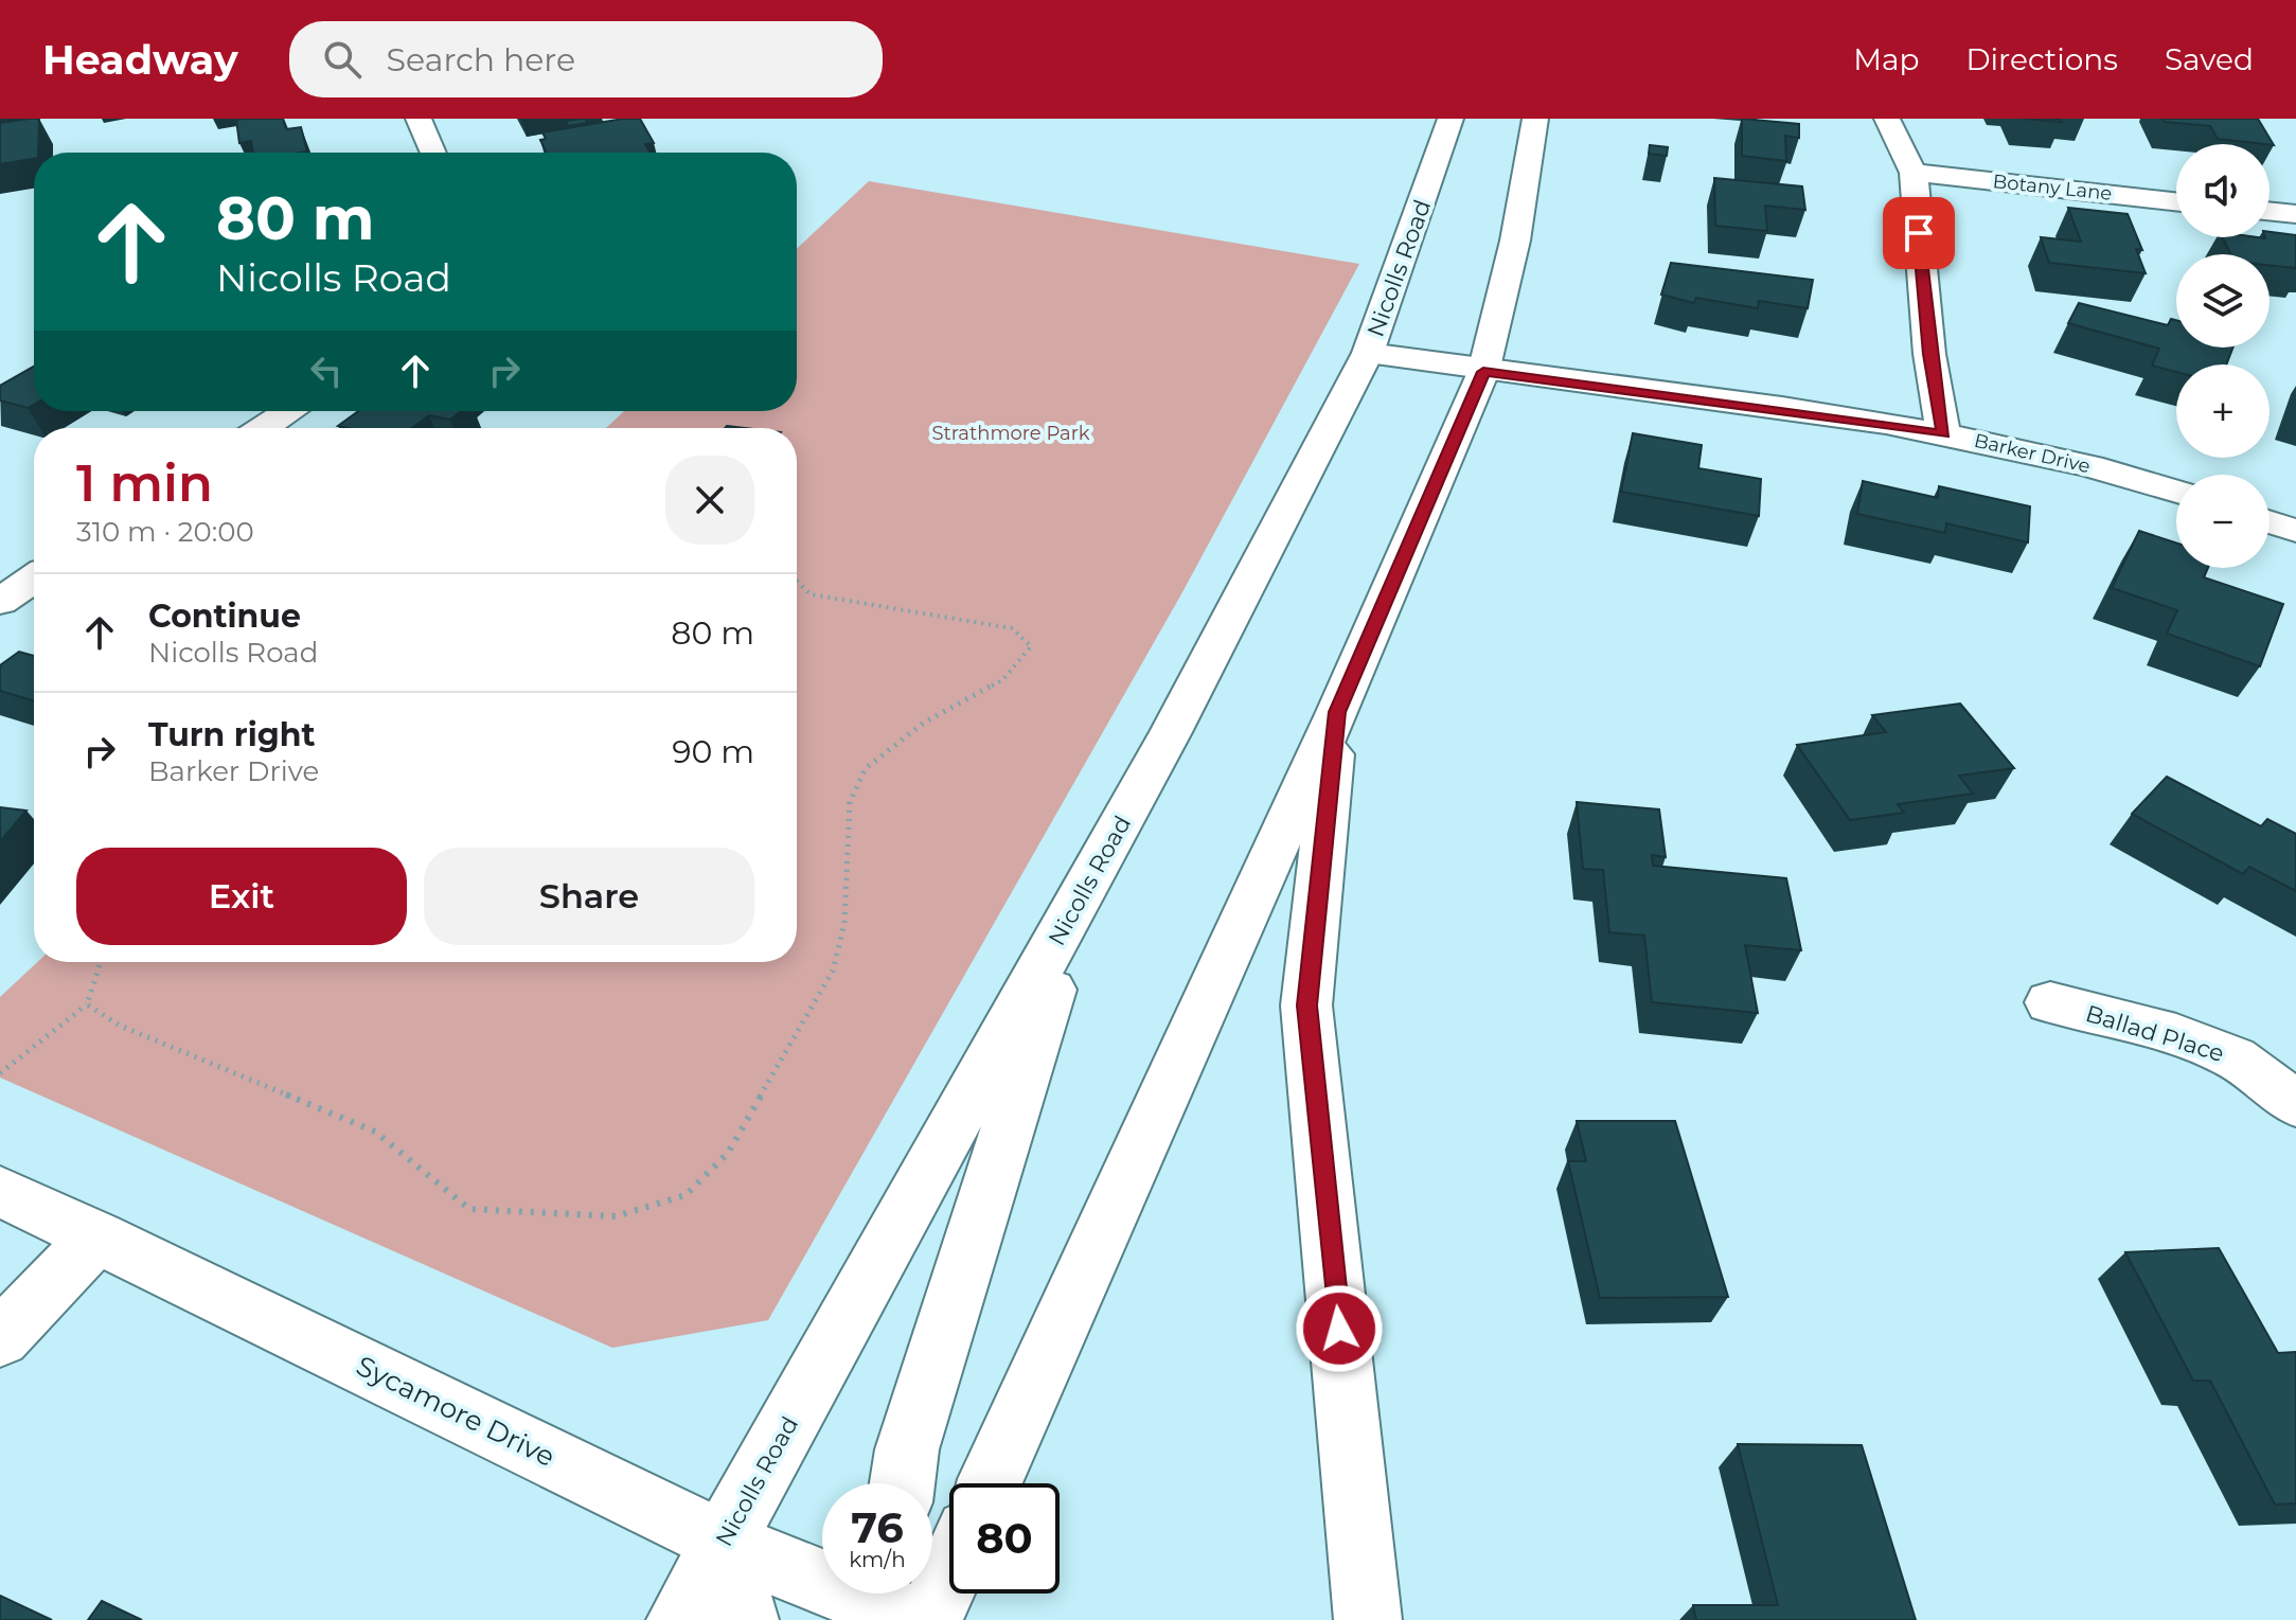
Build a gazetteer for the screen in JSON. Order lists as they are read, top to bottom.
{
  "streets": {
    "main road": [
      "Botany Lane",
      "Nicolls Road",
      "Barker Drive",
      "Ballad Place",
      "Sycamore Drive"
    ]
  },
  "crossings": [
    ["Nicolls Road", "Barker Drive"],
    ["Nicolls Road", "Sycamore Drive"]
  ],
  "parks": ["Strathmore Park"],
  "page": {
    "header": "Headway",
    "search": "Search here",
    "nav": ["Map", "Directions", "Saved"],
    "map_buttons": ["+", "−"],
    "turn": ["80 m", "Nicolls Road"],
    "heading": ["1 min", "310 m · 20:00"],
    "list": [
      {
        "name": "Continue",
        "note": "Nicolls Road",
        "value": "80 m"
      },
      {
        "name": "Turn right",
        "note": "Barker Drive",
        "value": "90 m"
      }
    ],
    "buttons": ["Exit", "Share"],
    "speed": "76 km/h",
    "limit": "80"
  }
}
